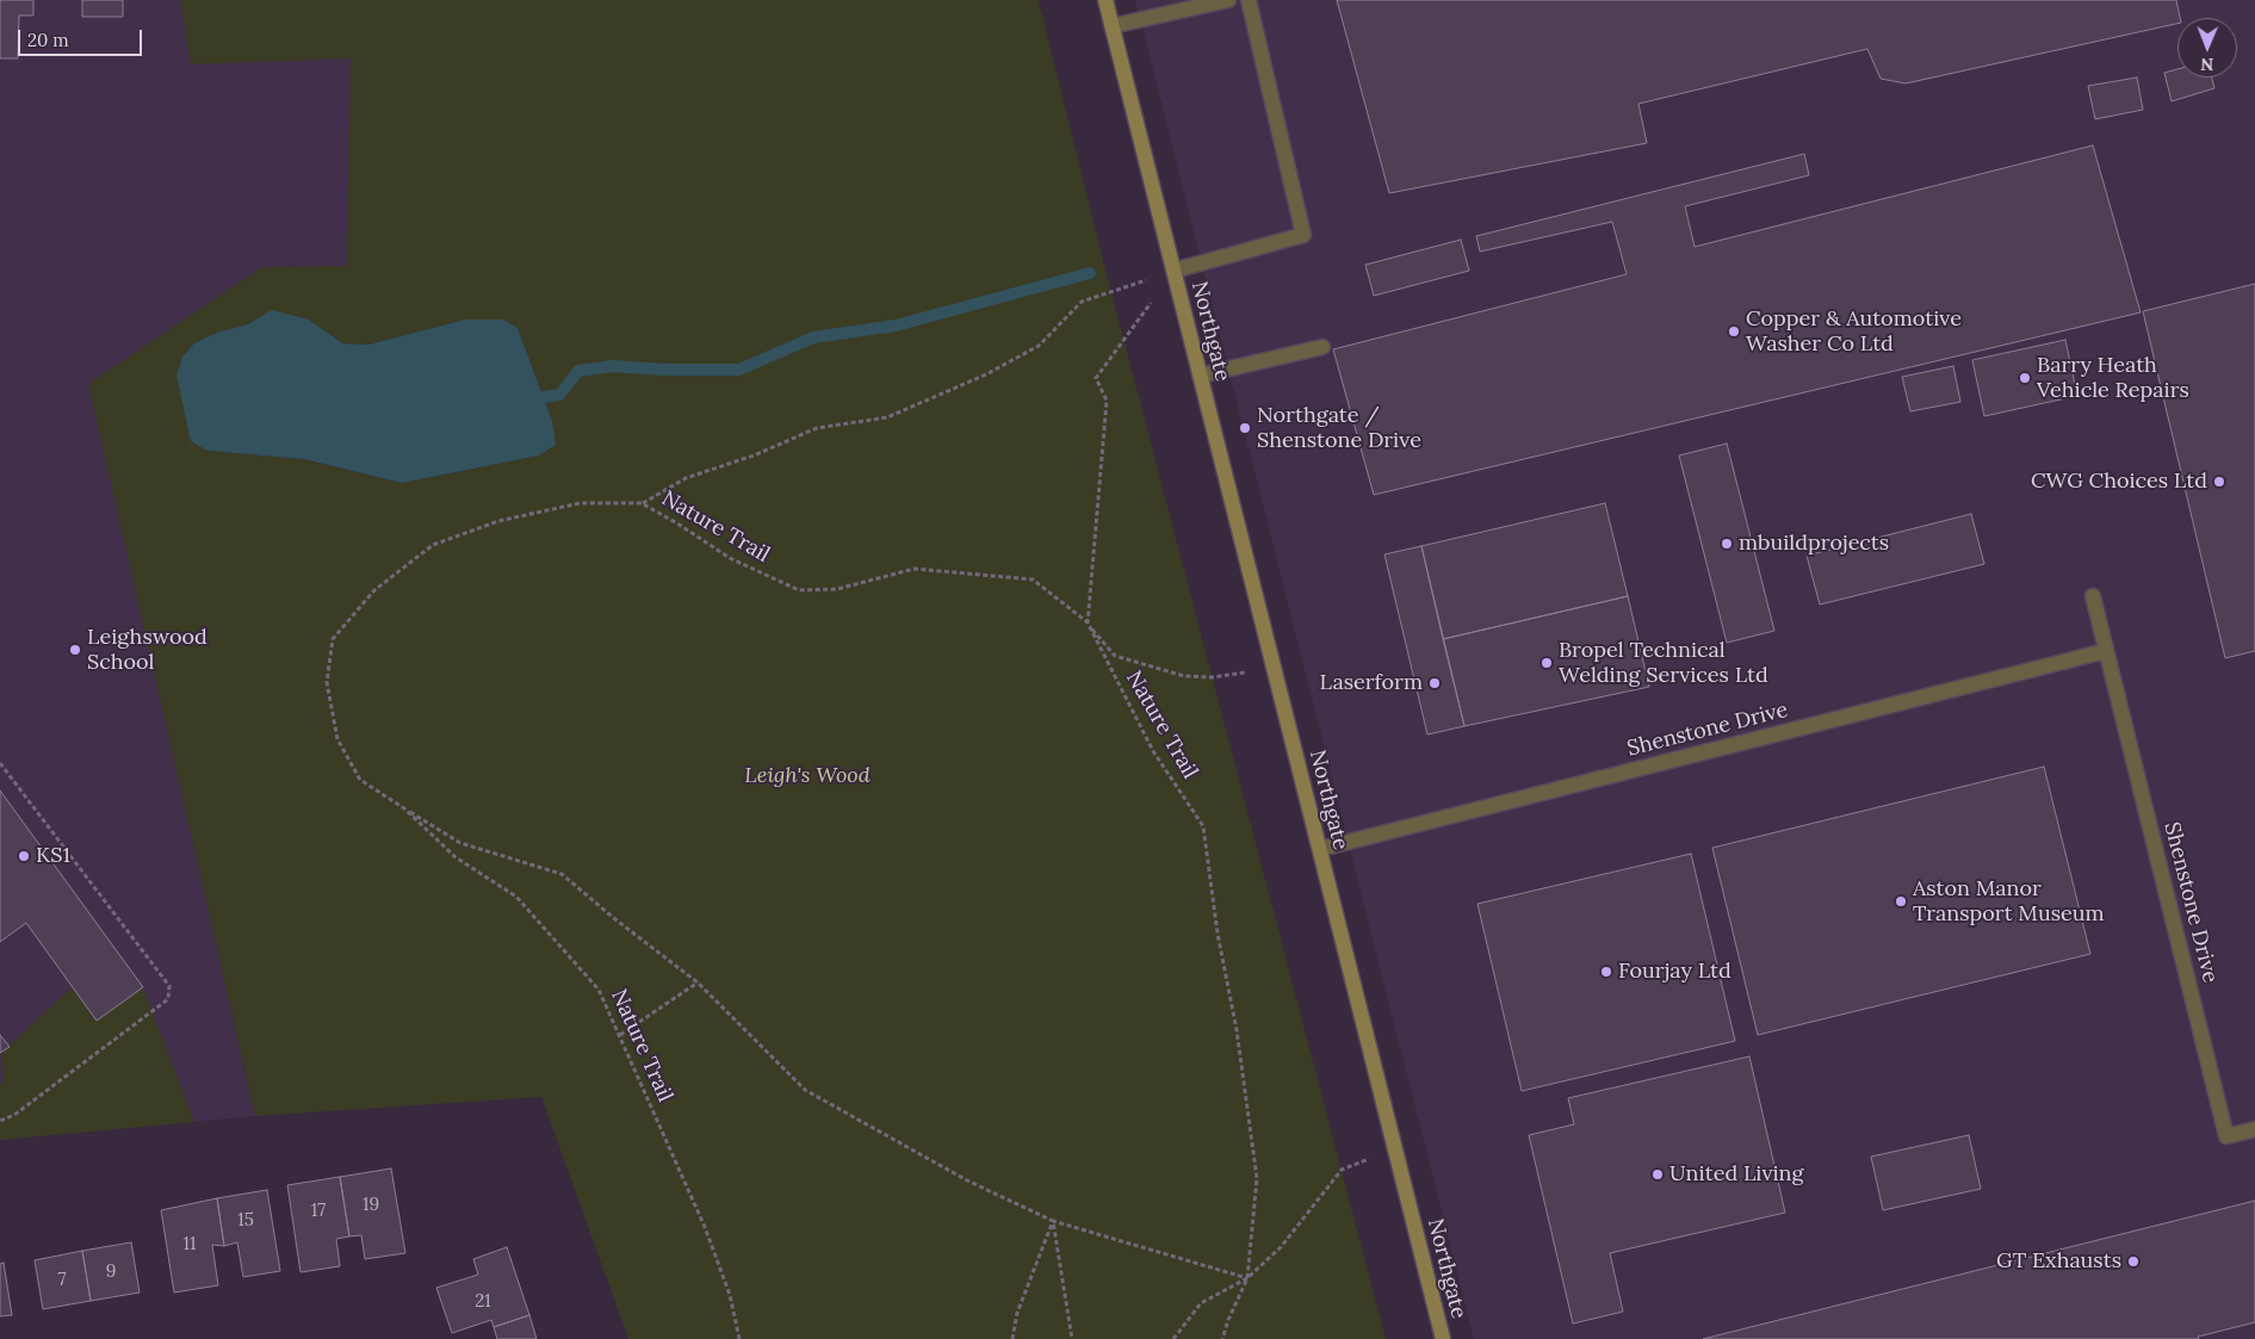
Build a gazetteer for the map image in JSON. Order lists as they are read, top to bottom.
{
  "streets": {
    "main road": ["Northgate"],
    "street": ["Shenstone Drive"],
    "path": ["Nature Trail"]
  },
  "crossings": [
    ["Northgate", "Shenstone Drive"]
  ],
  "parks": ["Leigh's Wood"],
  "places": [
    "Copper & Automotive Washer Co Ltd",
    "Barry Heath Vehicle Repairs",
    "Northgate / Shenstone Drive",
    "CWG Choices Ltd",
    "mbuildprojects",
    "Leighswood School",
    "Bropel Technical Welding Services Ltd",
    "Laserform",
    "KS1",
    "Aston Manor Transport Museum",
    "Fourjay Ltd",
    "United Living",
    "GT Exhausts"
  ],
  "house_numbers": [
    "19",
    "17",
    "15",
    "11",
    "9",
    "7",
    "21"
  ],
  "scale_bar": "20 m",
  "north": "bottom"
}
